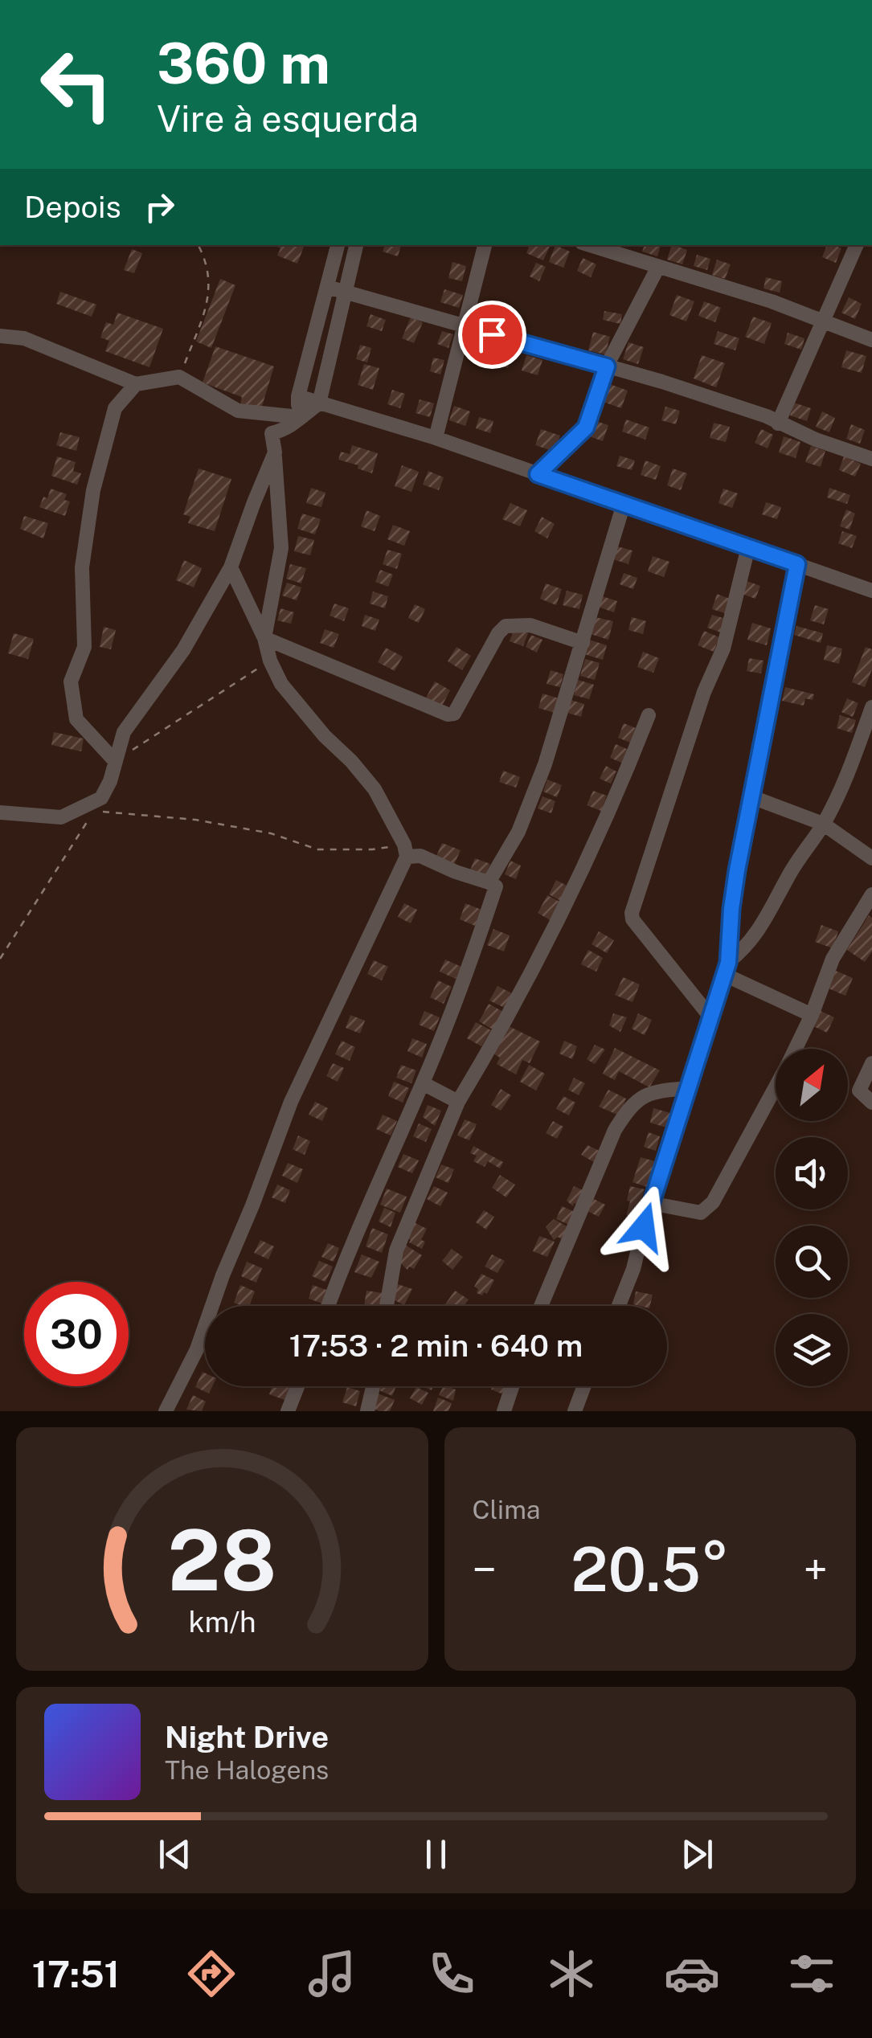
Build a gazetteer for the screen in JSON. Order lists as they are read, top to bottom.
{
  "north": "top right",
  "page": {
    "turn": ["360 m", "Vire à esquerda"],
    "then": "Depois",
    "limit": "30",
    "trip": "17:53 · 2 min · 640 m",
    "tile": "Clima",
    "heat": ["−", "20.5°", "+"],
    "song": ["Night Drive", "The Halogens"],
    "tabs": "17:51",
    "gauge": ["28", "km/h"]
  }
}
